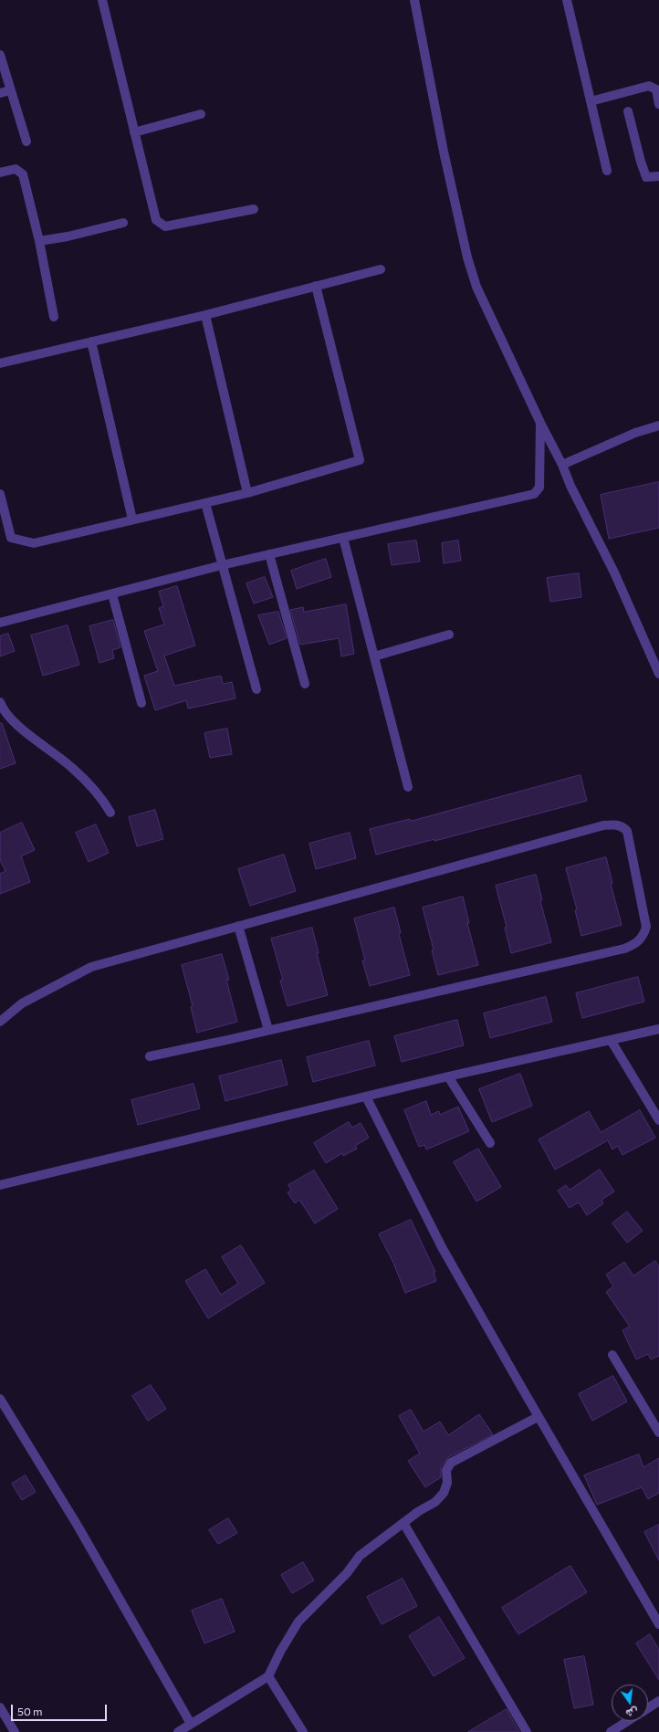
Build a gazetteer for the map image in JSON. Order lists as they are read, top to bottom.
{
  "scale_bar": "50 m",
  "north": "bottom"
}
